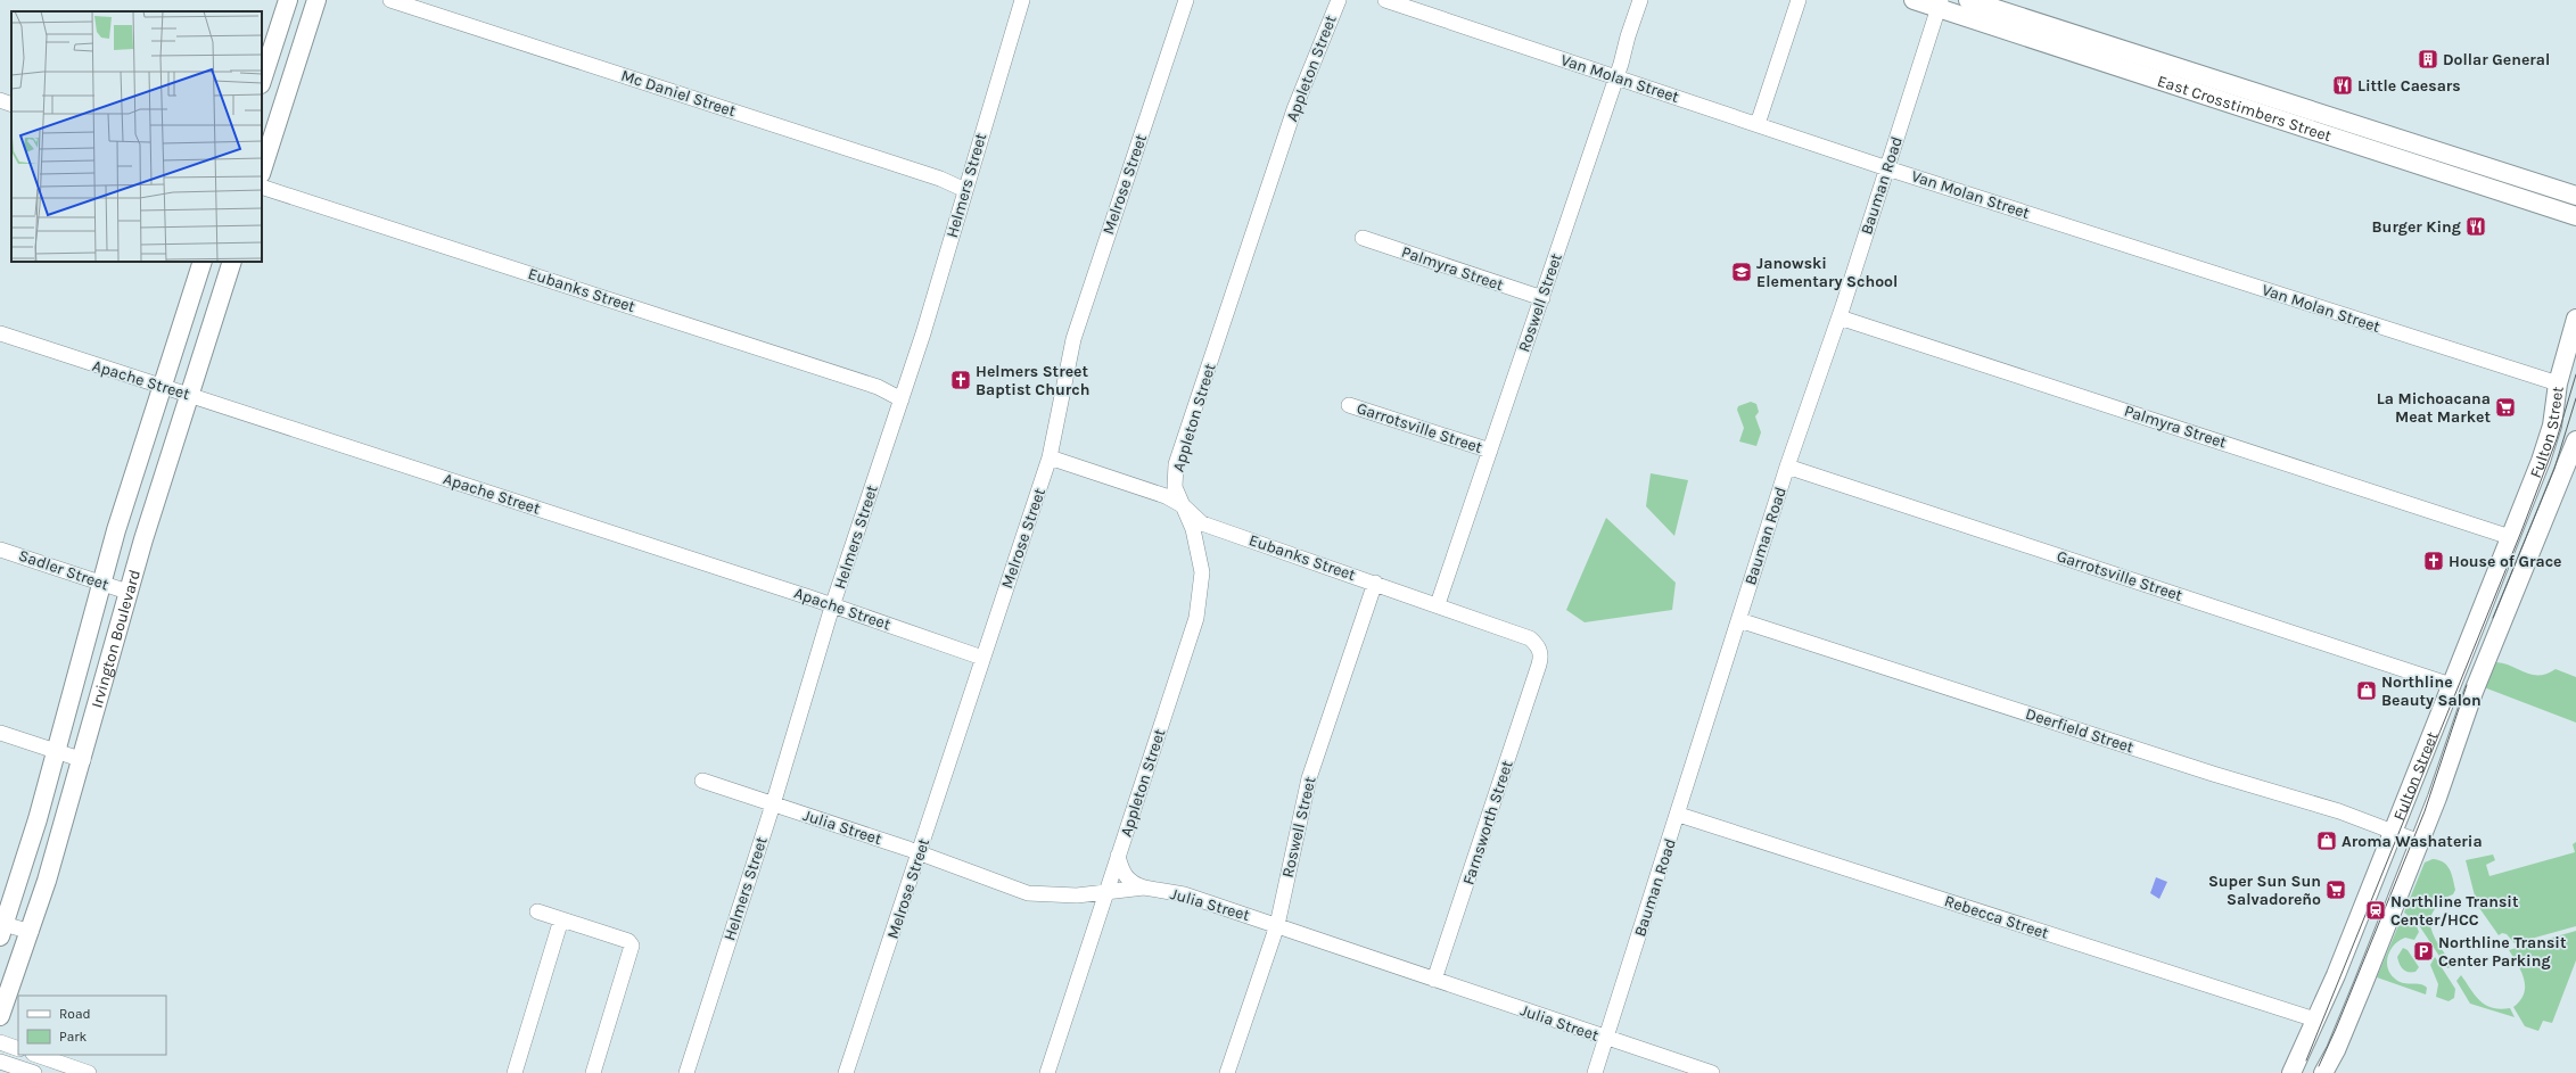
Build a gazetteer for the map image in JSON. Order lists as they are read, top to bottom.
{
  "streets": {
    "main road": ["East Crosstimbers Street", "Fulton Street", "Irvington Boulevard"],
    "street": [
      "Appleton Street",
      "Van Molan Street",
      "Mc Daniel Street",
      "Melrose Street",
      "Helmers Street",
      "Bauman Road",
      "Palmyra Street",
      "Eubanks Street",
      "Roswell Street",
      "Apache Street",
      "Garrotsville Street",
      "Sadler Street",
      "Deerfield Street",
      "Farnsworth Street",
      "Julia Street",
      "Rebecca Street"
    ]
  },
  "crossings": [
    ["Appleton Street", "Eubanks Street"],
    ["Appleton Street", "Julia Street"],
    ["Van Molan Street", "Bauman Road"],
    ["Van Molan Street", "Roswell Street"],
    ["Van Molan Street", "Fulton Street"],
    ["Mc Daniel Street", "Helmers Street"],
    ["East Crosstimbers Street", "Bauman Road"],
    ["Melrose Street", "Apache Street"],
    ["Melrose Street", "Julia Street"],
    ["Helmers Street", "Eubanks Street"],
    ["Helmers Street", "Apache Street"],
    ["Helmers Street", "Julia Street"],
    ["Bauman Road", "Palmyra Street"],
    ["Bauman Road", "Garrotsville Street"],
    ["Bauman Road", "Deerfield Street"],
    ["Bauman Road", "Julia Street"],
    ["Bauman Road", "Rebecca Street"],
    ["Palmyra Street", "Roswell Street"],
    ["Palmyra Street", "Fulton Street"],
    ["Eubanks Street", "Roswell Street"],
    ["Eubanks Street", "Farnsworth Street"],
    ["Roswell Street", "Garrotsville Street"],
    ["Roswell Street", "Julia Street"],
    ["Apache Street", "Irvington Boulevard"],
    ["Garrotsville Street", "Fulton Street"],
    ["Fulton Street", "Deerfield Street"],
    ["Fulton Street", "Rebecca Street"],
    ["Sadler Street", "Irvington Boulevard"],
    ["Farnsworth Street", "Julia Street"]
  ],
  "places": {
    "building": ["Dollar General"],
    "restaurant": ["Little Caesars", "Burger King"],
    "school or university": ["Janowski Elementary School"],
    "church": ["Helmers Street Baptist Church", "House of Grace"],
    "supermarket": ["La Michoacana Meat Market", "Super Sun Sun Salvadoreño"],
    "shop": ["Northline Beauty Salon", "Aroma Washateria"],
    "station": ["Northline Transit Center/HCC"],
    "parking": ["Northline Transit Center Parking"]
  },
  "legend": ["Road", "Park"]
}
